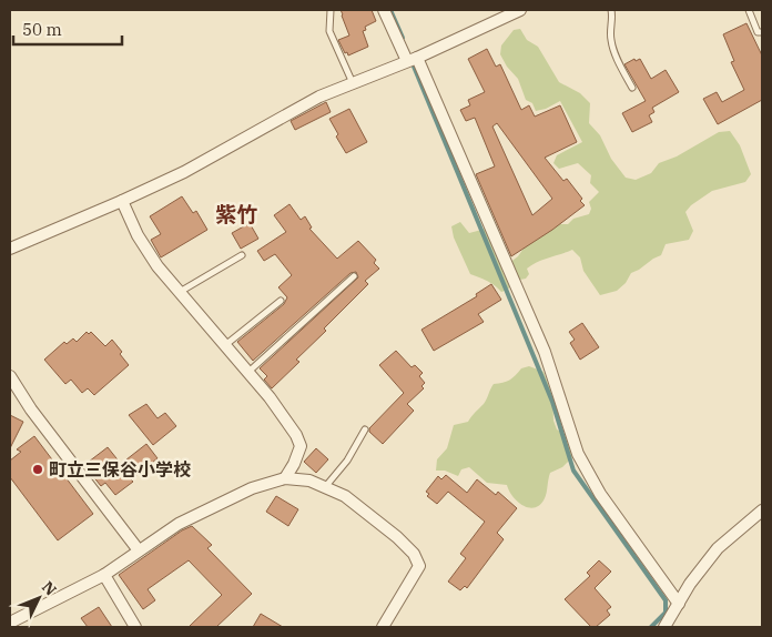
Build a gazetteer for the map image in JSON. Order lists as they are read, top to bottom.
{
  "districts": ["紫竹"],
  "places": ["町立三保谷小学校"],
  "scale_bar": "50 m",
  "north": "top right"
}
